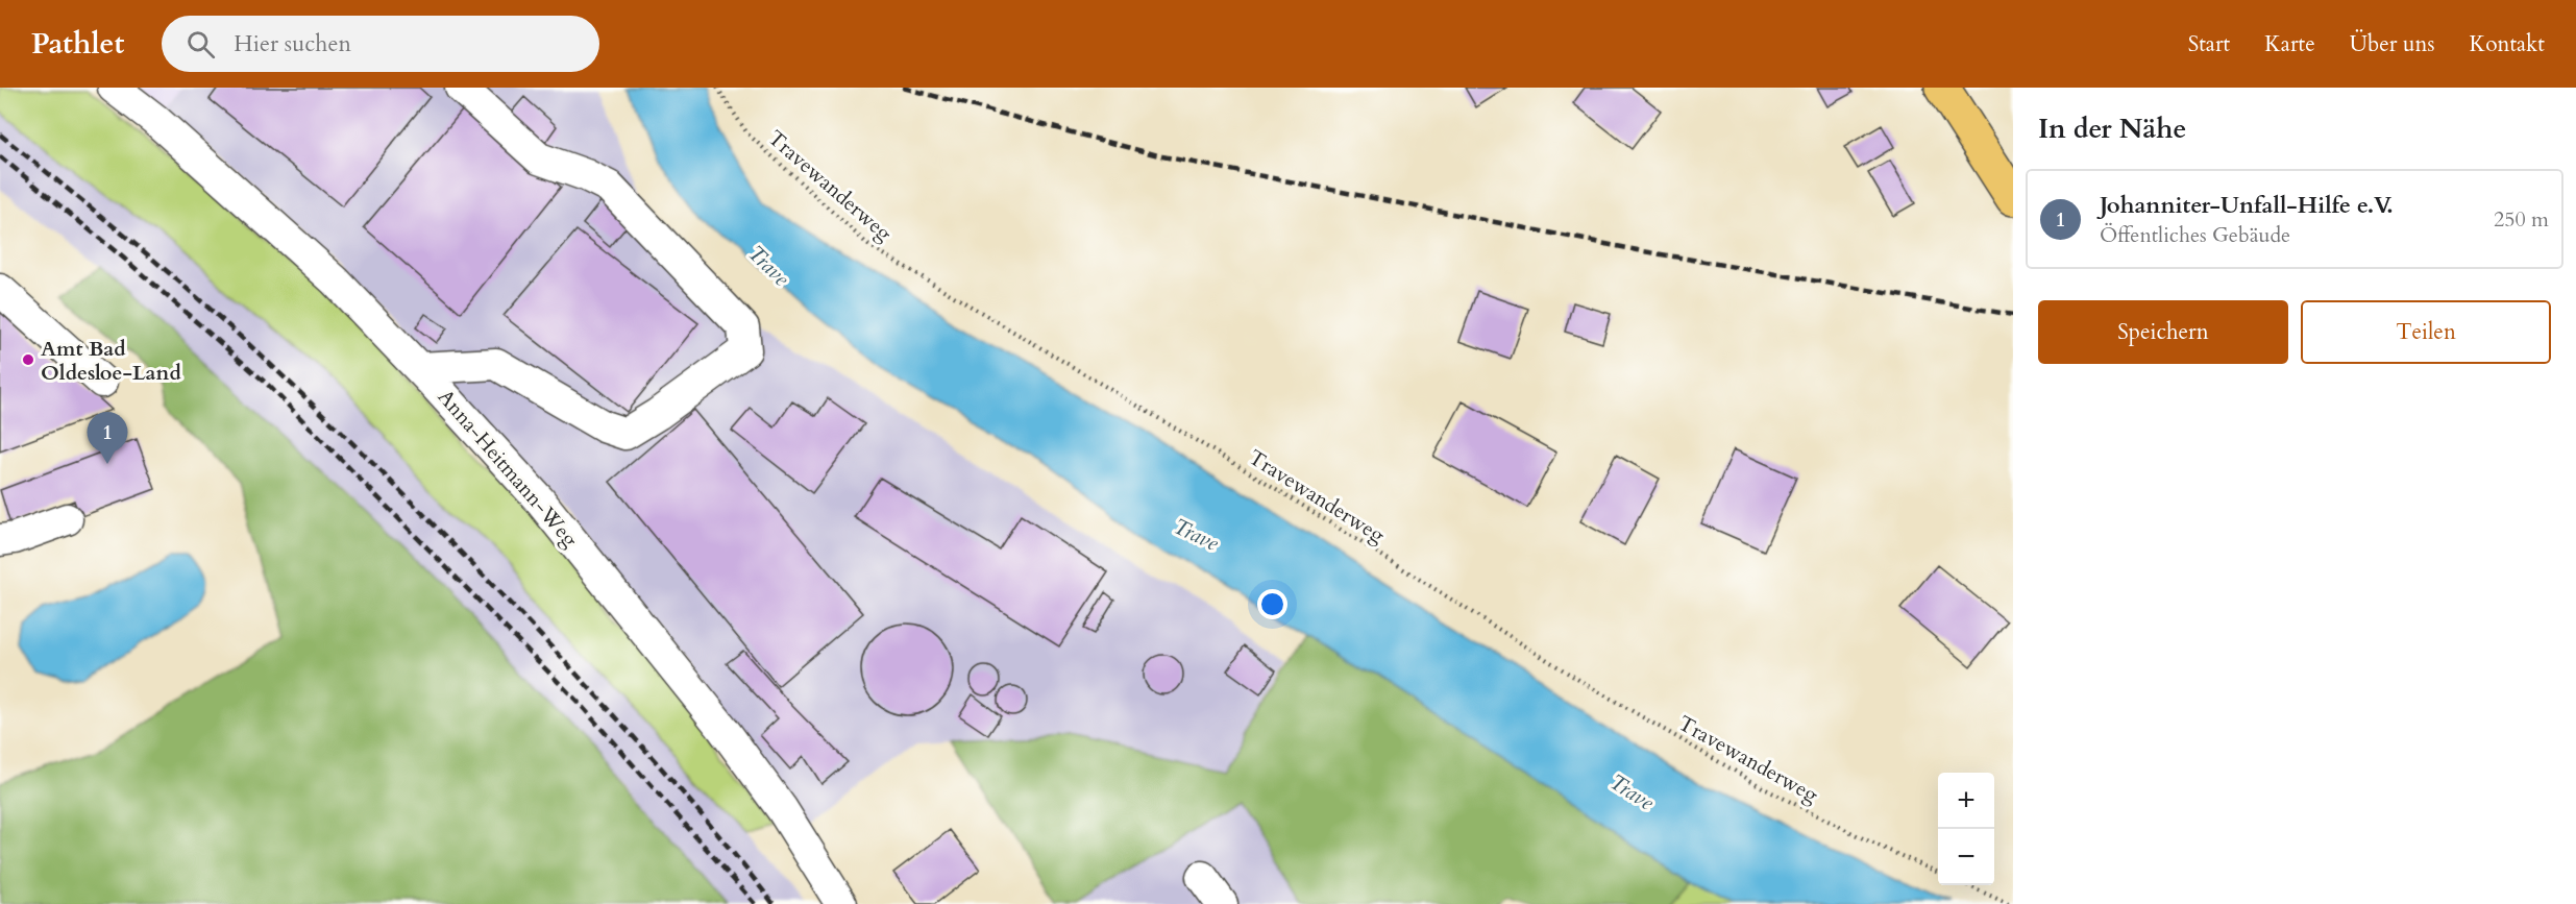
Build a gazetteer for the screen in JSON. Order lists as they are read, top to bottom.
{
  "streets": {
    "street": ["Anna-Heitmann-Weg"],
    "path": ["Travewanderweg"]
  },
  "water": ["Trave"],
  "places": ["Amt Bad Oldesloe-Land"],
  "page": {
    "header": "Pathlet",
    "search": "Hier suchen",
    "nav": [
      "Start",
      "Karte",
      "Über uns",
      "Kontakt"
    ],
    "heading": "In der Nähe",
    "list": [
      {
        "mark": "1",
        "name": "Johanniter-Unfall-Hilfe e.V.",
        "note": "Öffentliches Gebäude",
        "value": "250 m"
      }
    ],
    "buttons": ["Speichern", "Teilen"],
    "pins": "1",
    "map_buttons": ["+", "−"]
  }
}
